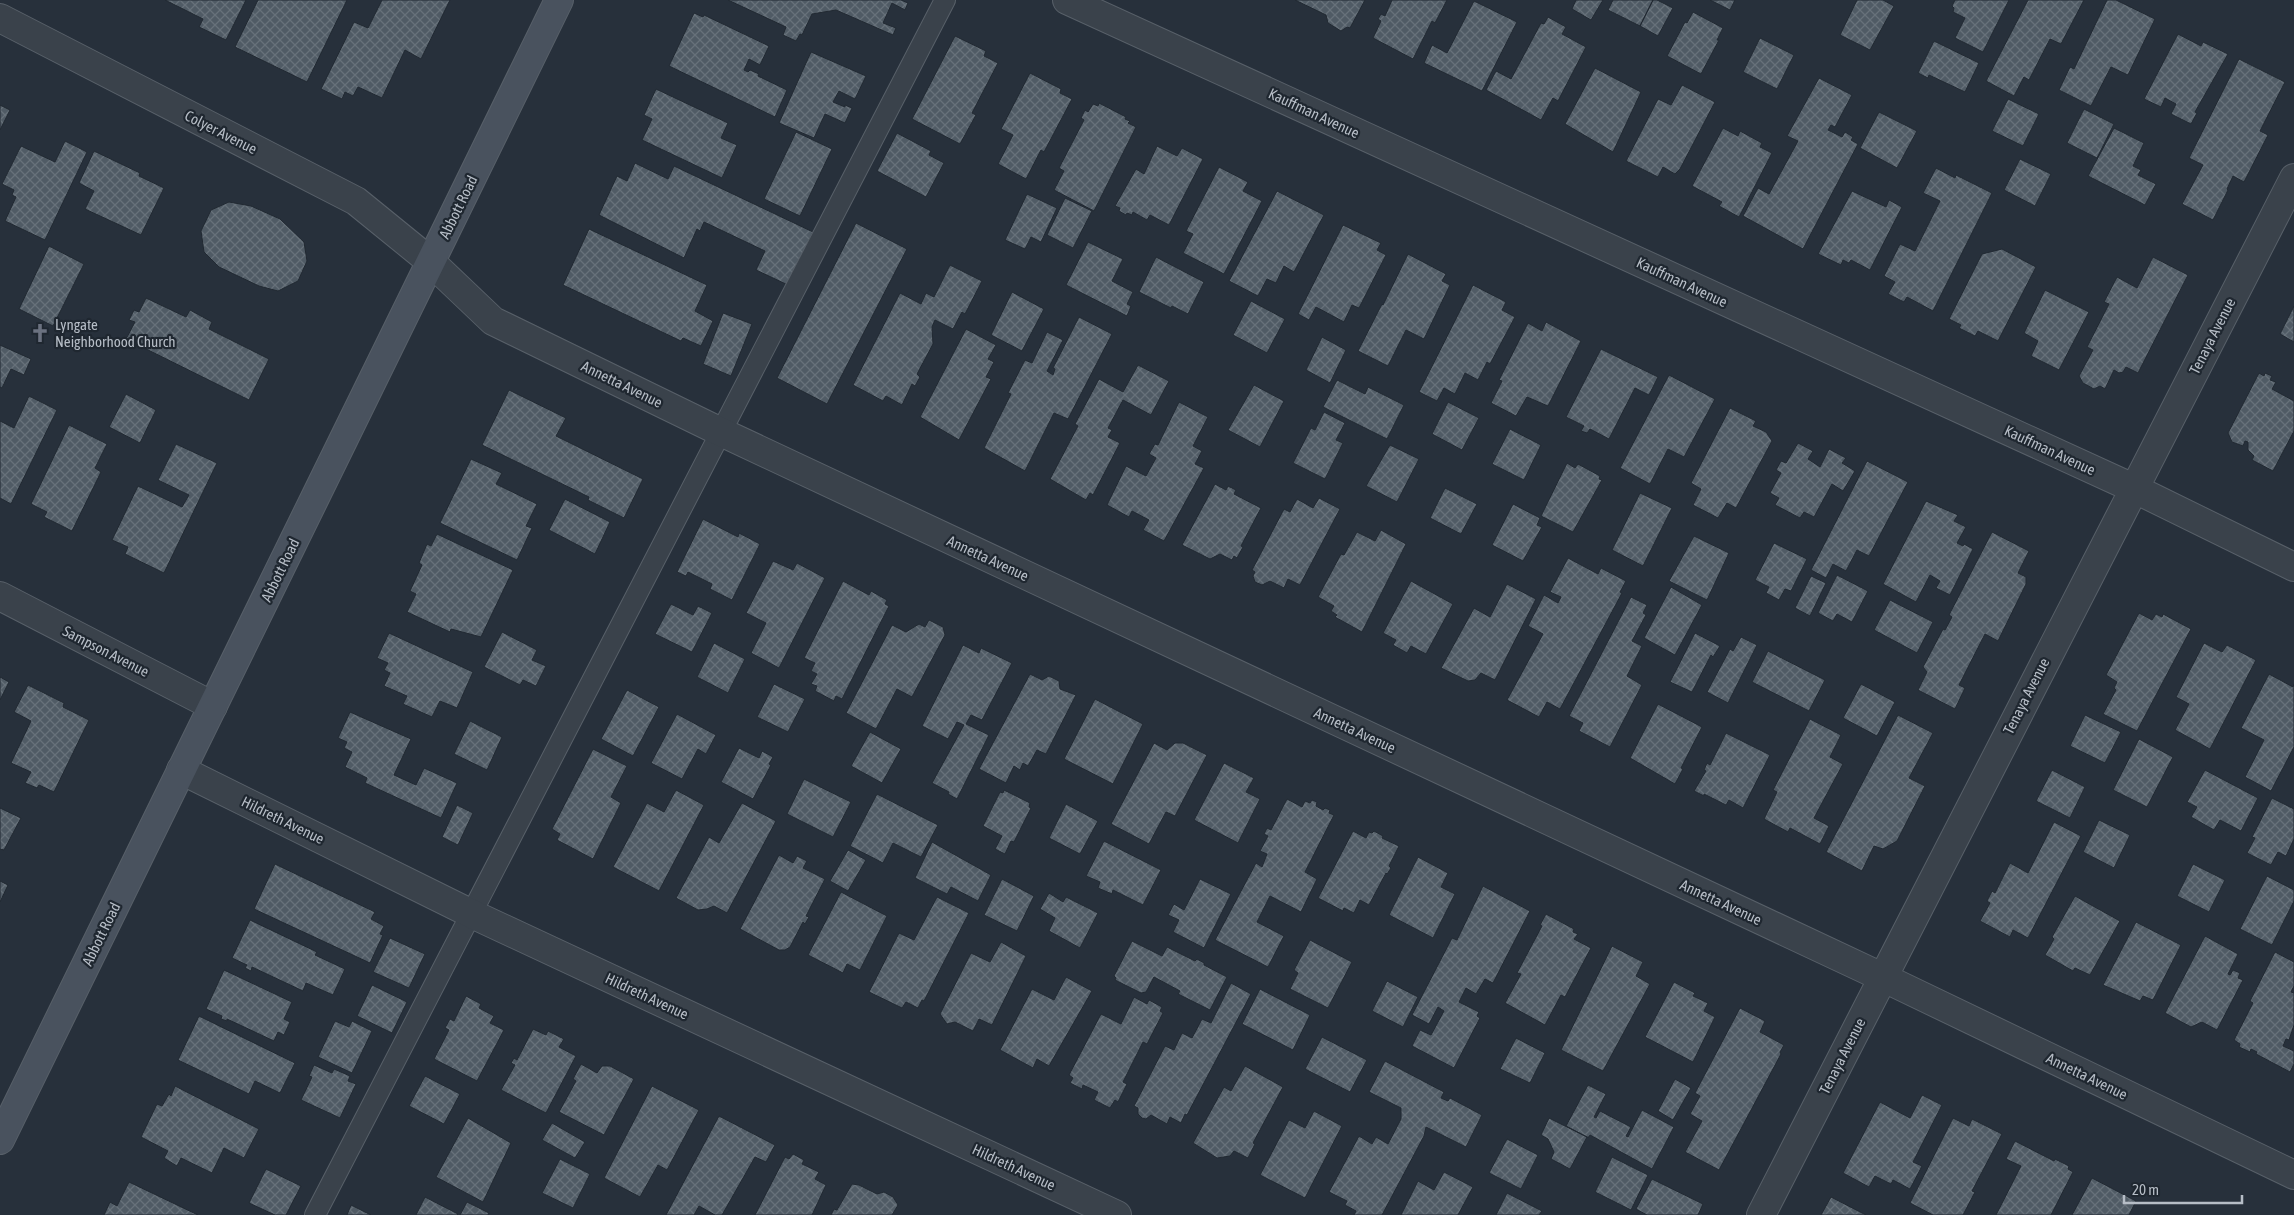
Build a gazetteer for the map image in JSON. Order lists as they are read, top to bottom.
{
  "streets": {
    "street": [
      "Kauffman Avenue",
      "Colyer Avenue",
      "Abbott Road",
      "Tenaya Avenue",
      "Annetta Avenue",
      "Sampson Avenue",
      "Hildreth Avenue"
    ]
  },
  "crossings": [
    ["Kauffman Avenue", "Tenaya Avenue"],
    ["Colyer Avenue", "Abbott Road"],
    ["Colyer Avenue", "Annetta Avenue"],
    ["Abbott Road", "Annetta Avenue"],
    ["Abbott Road", "Sampson Avenue"],
    ["Abbott Road", "Hildreth Avenue"],
    ["Tenaya Avenue", "Annetta Avenue"]
  ],
  "places": {
    "church": ["Lyngate Neighborhood Church"]
  },
  "scale_bar": "20 m"
}
